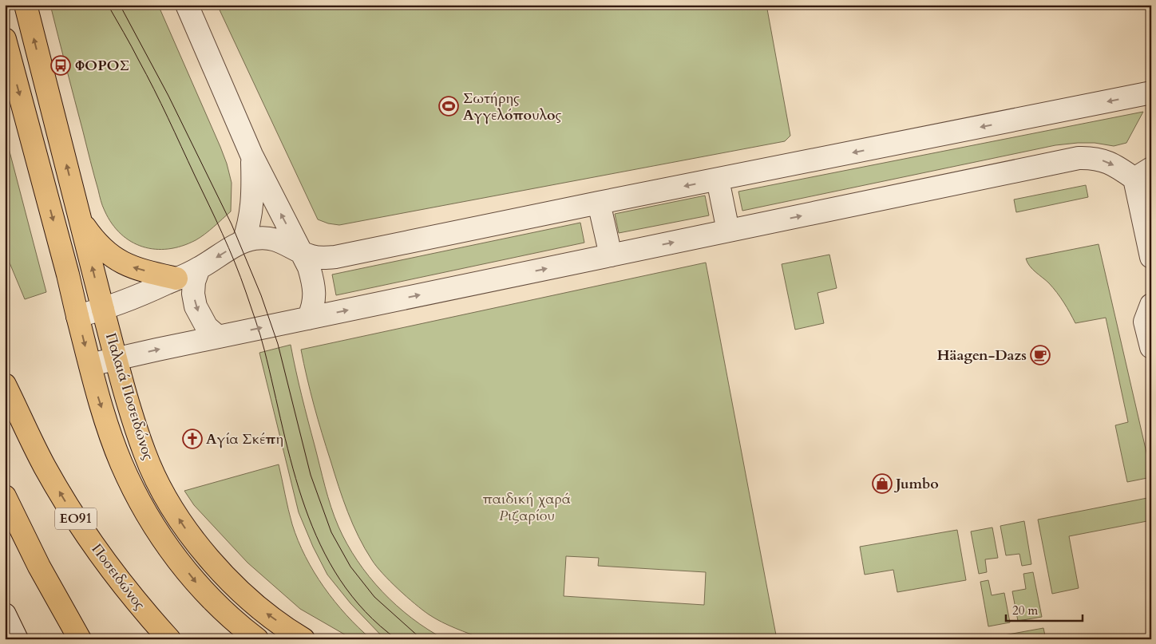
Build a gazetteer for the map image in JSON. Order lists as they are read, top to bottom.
{
  "streets": {
    "main road": ["Παλαιά Ποσειδώνος", "ΕΟ91", "Ποσειδώνος"]
  },
  "parks": ["παιδική χαρά Ριζαρίου"],
  "places": {
    "bus stop": ["ΦΟΡΟΣ"],
    "sports": ["Σωτήρης Αγγελόπουλος"],
    "cafe": ["Häagen-Dazs"],
    "church": ["Αγία Σκέπη"],
    "shop": ["Jumbo"]
  },
  "scale_bar": "20 m"
}
